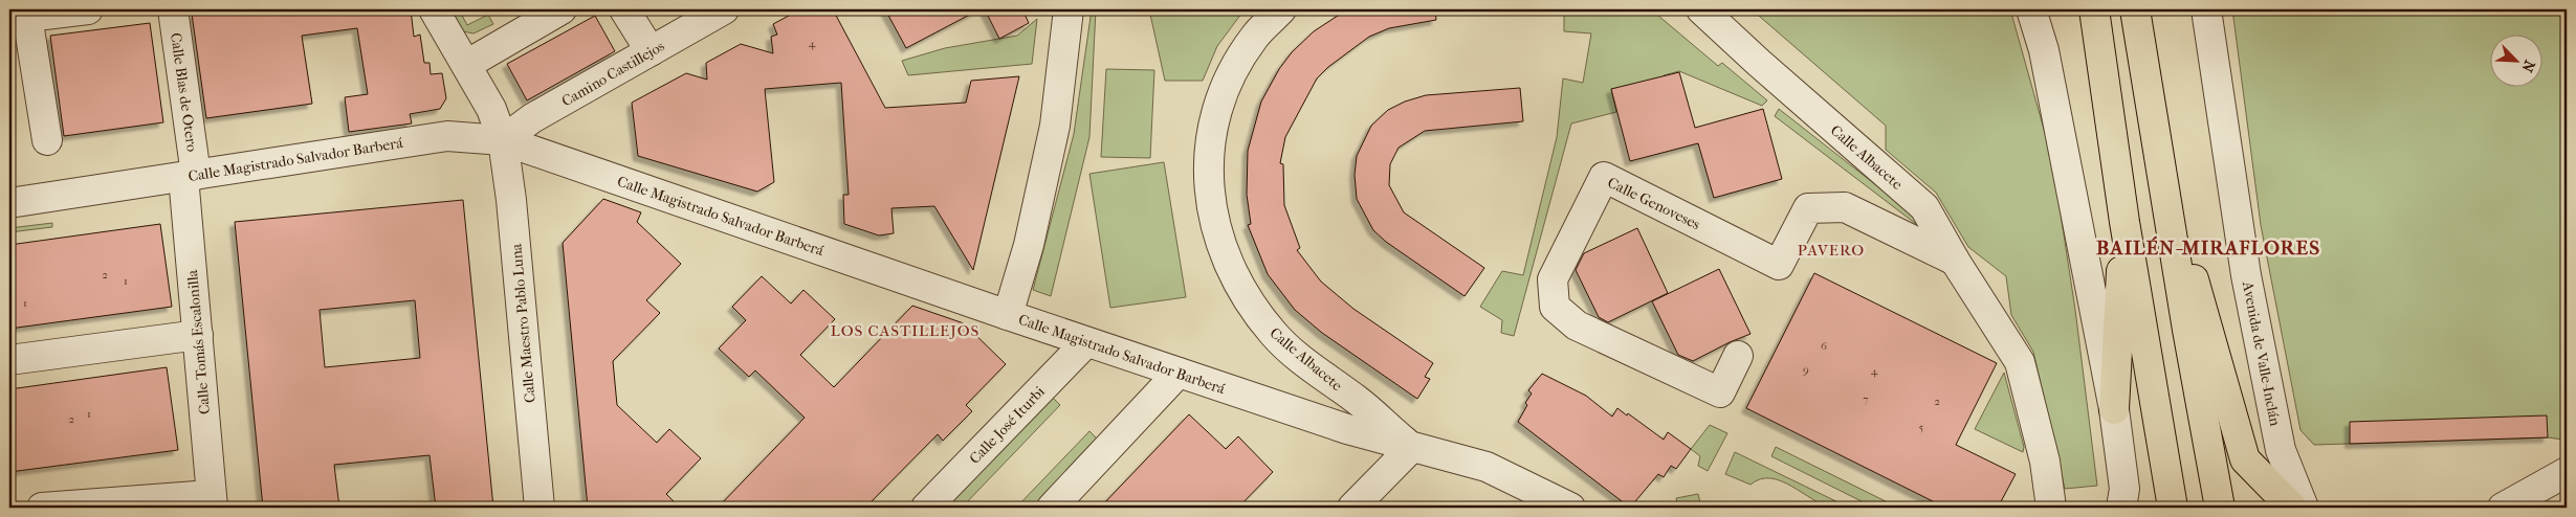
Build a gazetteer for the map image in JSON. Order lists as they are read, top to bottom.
{
  "streets": {
    "street": [
      "Camino Castillejos",
      "Calle Blas de Otero",
      "Calle Albacete",
      "Calle Magistrado Salvador Barberá",
      "Calle Genoveses",
      "Calle Maestro Pablo Luna",
      "Calle Tomás Escalonilla",
      "Avenida de Valle-Inclán",
      "Calle José Iturbi"
    ]
  },
  "crossings": [
    ["Camino Castillejos", "Calle Magistrado Salvador Barberá"],
    ["Camino Castillejos", "Calle Maestro Pablo Luna"],
    ["Calle Blas de Otero", "Calle Magistrado Salvador Barberá"],
    ["Calle Blas de Otero", "Calle Tomás Escalonilla"],
    ["Calle Albacete", "Calle Magistrado Salvador Barberá"],
    ["Calle Albacete", "Calle Genoveses"],
    ["Calle Magistrado Salvador Barberá", "Calle Maestro Pablo Luna"],
    ["Calle Magistrado Salvador Barberá", "Calle Tomás Escalonilla"],
    ["Calle Magistrado Salvador Barberá", "Calle José Iturbi"]
  ],
  "districts": ["BAILÉN-MIRAFLORES", "PAVERO", "LOS CASTILLEJOS"],
  "house_numbers": [
    "4",
    "2",
    "1",
    "1",
    "6",
    "9",
    "4",
    "7",
    "2",
    "1",
    "2",
    "5"
  ],
  "north": "bottom right"
}
